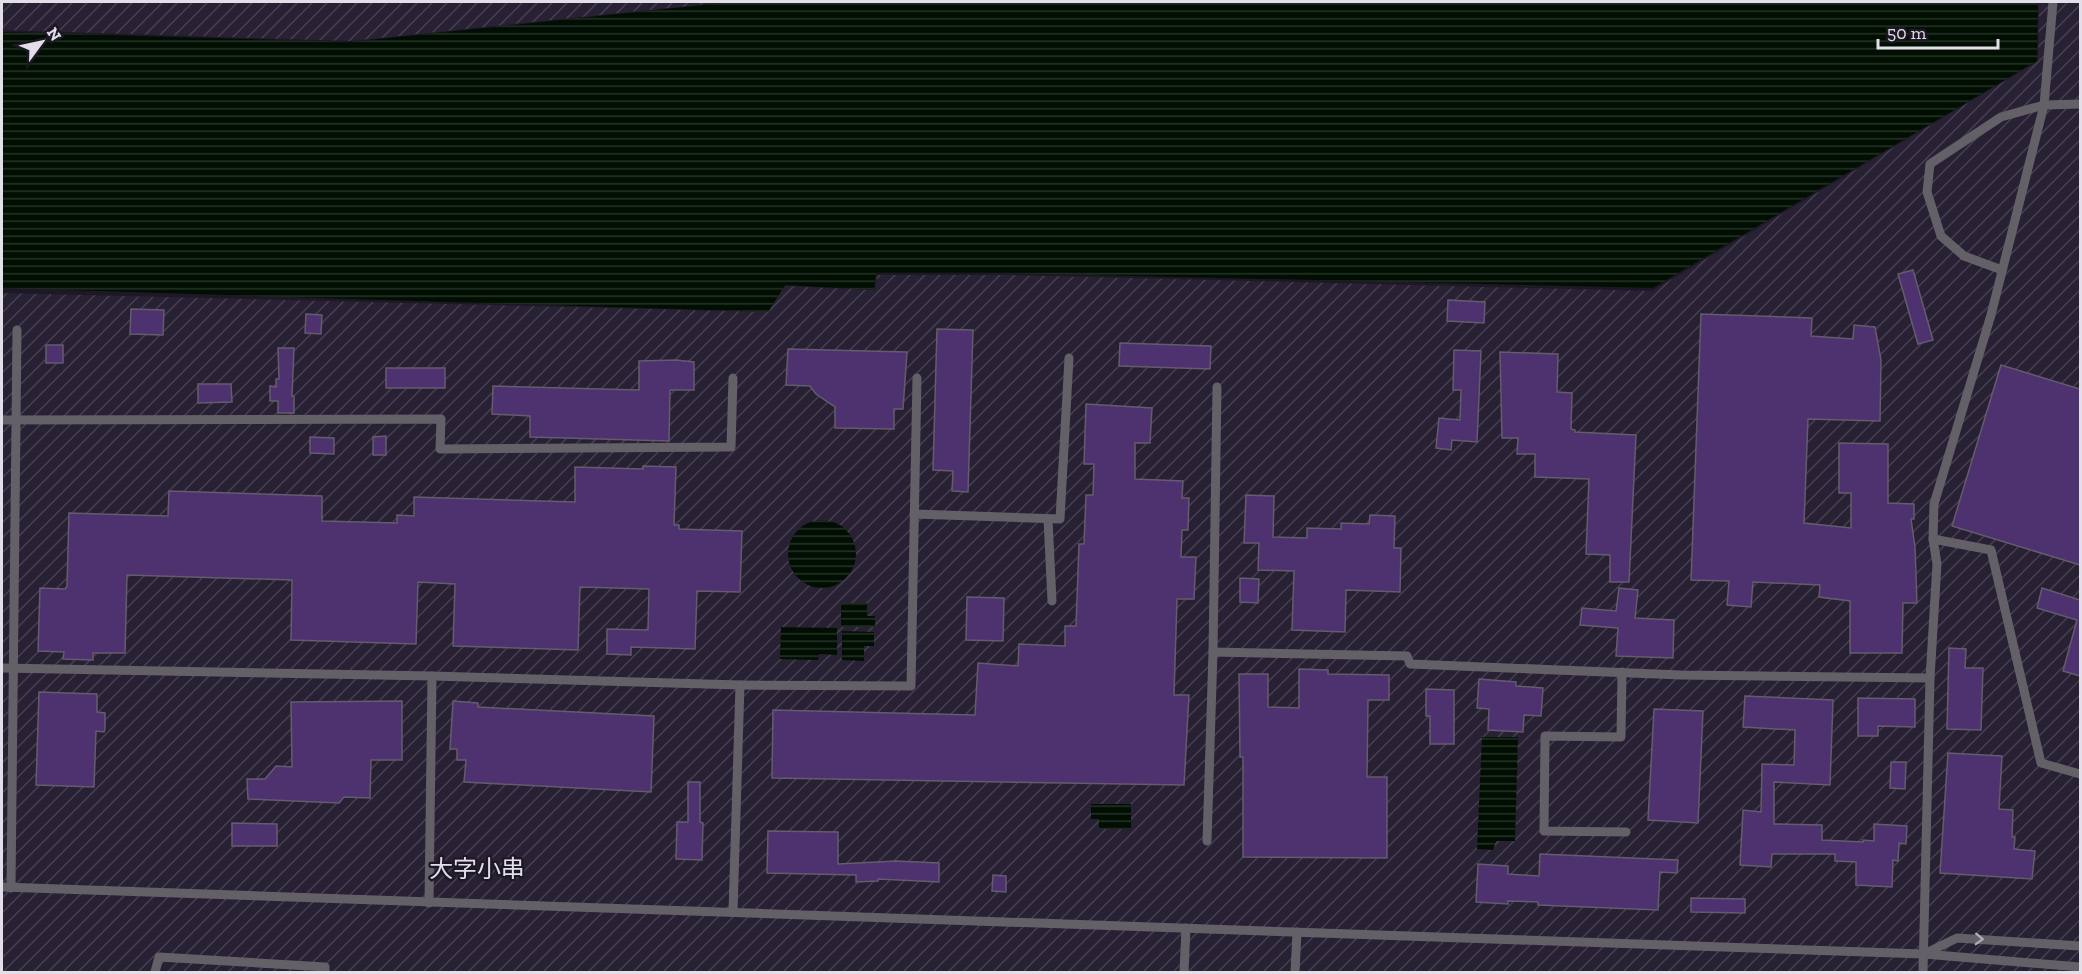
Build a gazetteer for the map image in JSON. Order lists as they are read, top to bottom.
{
  "districts": ["大字小串"],
  "scale_bar": "50 m",
  "north": "top right"
}
